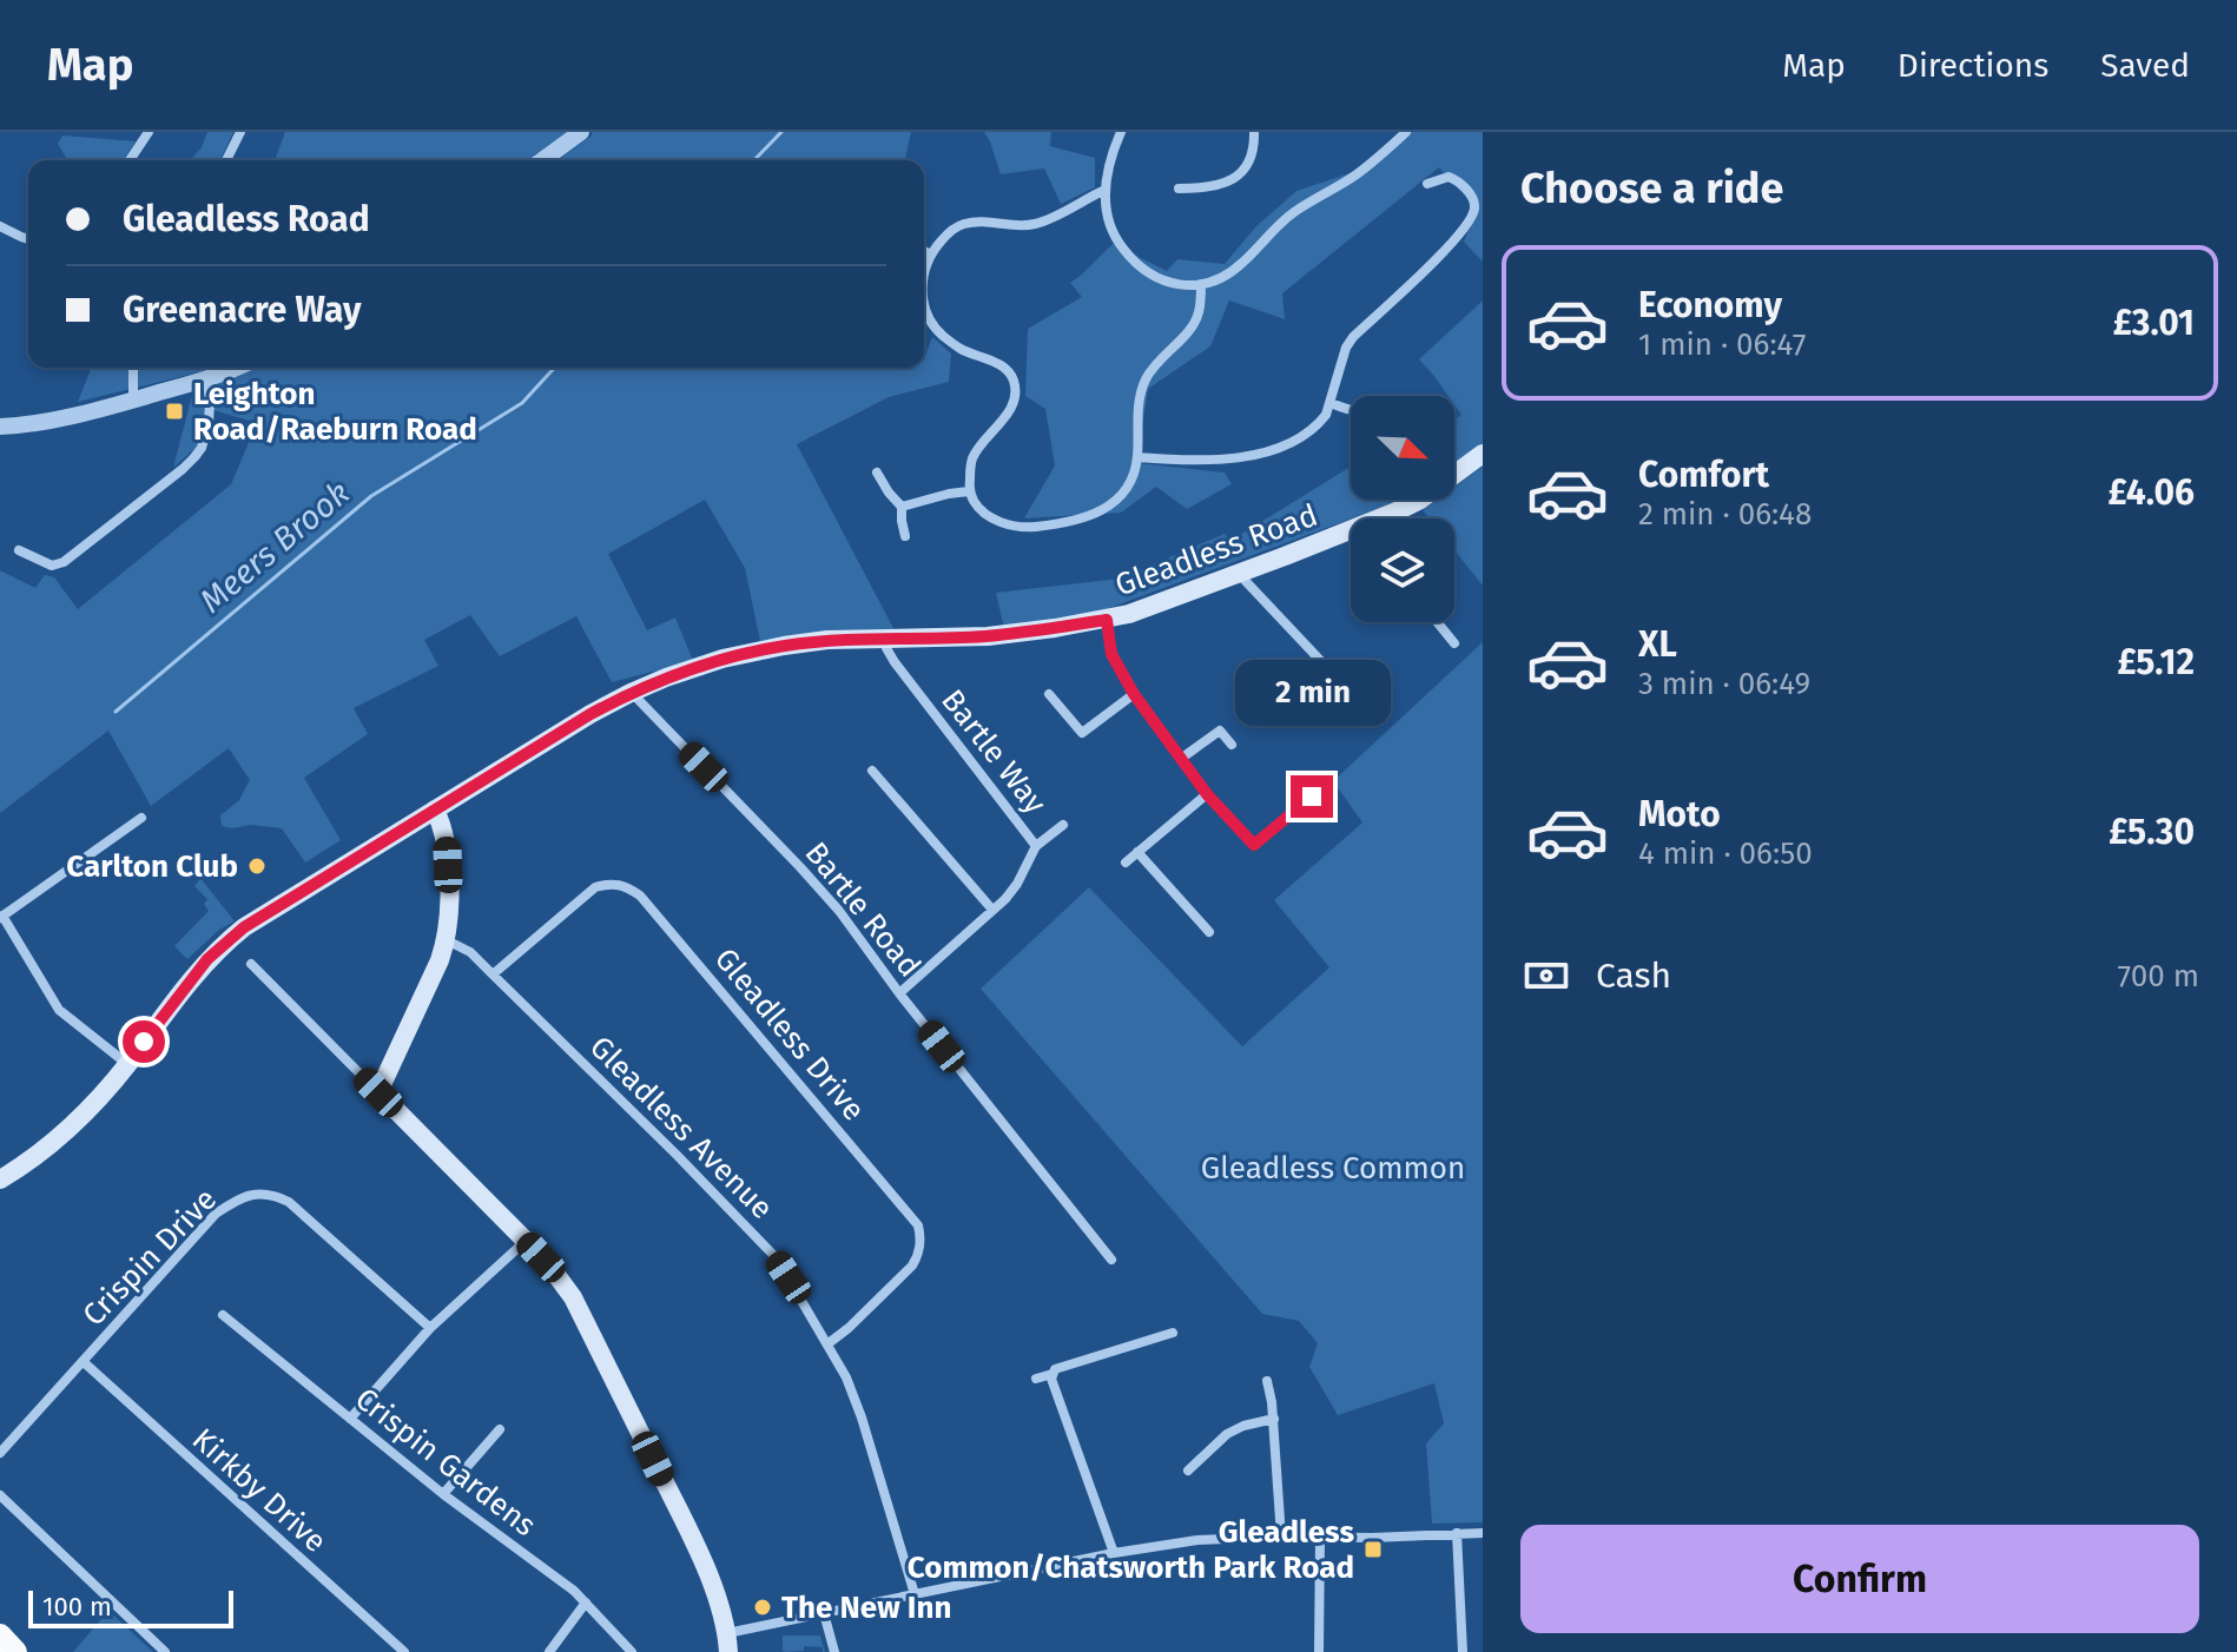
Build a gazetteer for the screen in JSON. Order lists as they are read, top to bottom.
{
  "streets": {
    "main road": ["Gleadless Road"],
    "street": [
      "Bartle Way",
      "Bartle Road",
      "Gleadless Drive",
      "Gleadless Avenue",
      "Crispin Drive",
      "Crispin Gardens",
      "Kirkby Drive"
    ]
  },
  "crossings": [
    ["Gleadless Road", "Bartle Way"],
    ["Gleadless Road", "Bartle Road"],
    ["Gleadless Drive", "Gleadless Avenue"],
    ["Crispin Drive", "Kirkby Drive"]
  ],
  "water": ["Meers Brook"],
  "parks": ["Gleadless Common"],
  "places": {
    "transit": ["Leighton Road/Raeburn Road", "Gleadless Common/Chatsworth Park Road"],
    "other": ["Carlton Club", "The New Inn"]
  },
  "scale_bar": "100 m",
  "north": "bottom right",
  "page": {
    "header": "Map",
    "nav": ["Map", "Directions", "Saved"],
    "heading": "Choose a ride",
    "banner": ["Gleadless Road", "Greenacre Way"],
    "list": [
      {
        "name": "Economy",
        "note": "1 min · 06:47",
        "value": "£3.01"
      },
      {
        "name": "Comfort",
        "note": "2 min · 06:48",
        "value": "£4.06"
      },
      {
        "name": "XL",
        "note": "3 min · 06:49",
        "value": "£5.12"
      },
      {
        "name": "Moto",
        "note": "4 min · 06:50",
        "value": "£5.30"
      }
    ],
    "bubble": "2 min",
    "pay": ["Cash", "700 m"],
    "buttons": "Confirm",
    "scale": "100 m"
  }
}
